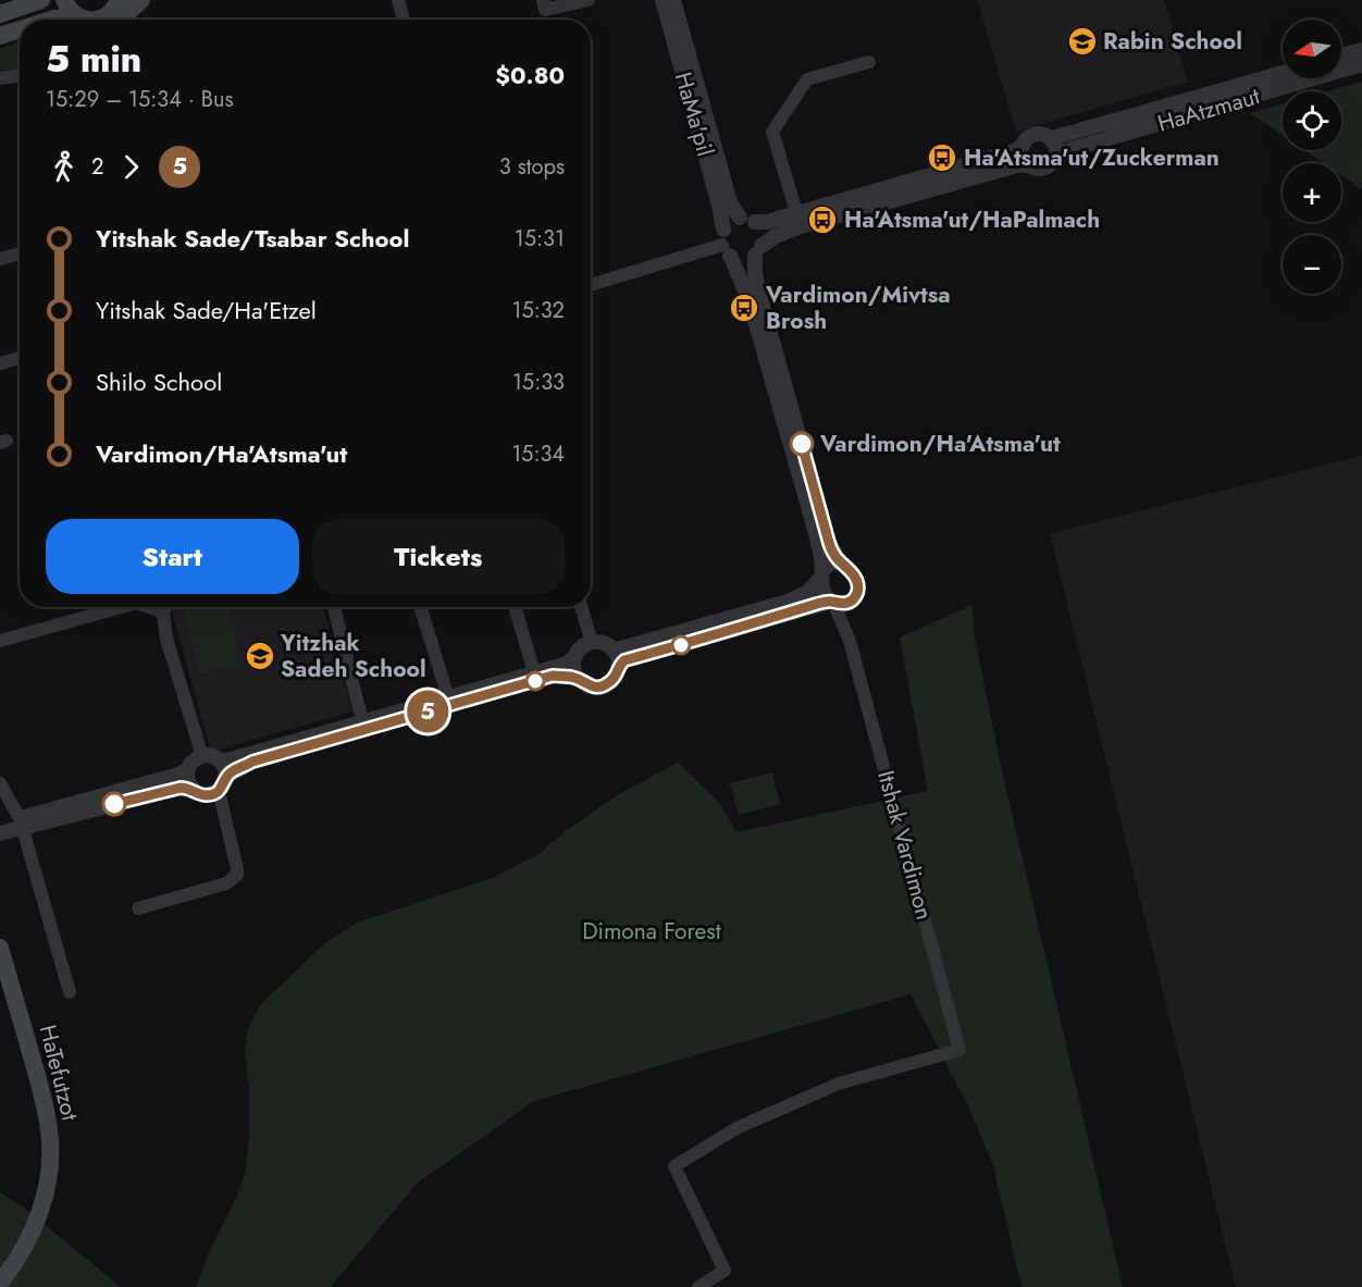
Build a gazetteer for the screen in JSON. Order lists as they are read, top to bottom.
{
  "streets": {
    "main road": ["HaTefutzot"],
    "street": ["HaAtzmaut", "HaMa'pil", "Itshak Vardimon"]
  },
  "parks": ["Dimona Forest"],
  "places": {
    "school or university": ["Rabin School", "Yitzhak Sadeh School"],
    "bus stop": ["Ha'Atsma'ut/Zuckerman", "Ha'Atsma'ut/HaPalmach", "Vardimon/Mivtsa Brosh"],
    "other": ["Vardimon/Ha'Atsma'ut"]
  },
  "lines": ["bus line 5"],
  "north": "left",
  "page": {
    "on_map": "5",
    "map_buttons": ["+", "−"],
    "heading": ["5 min", "15:29 – 15:34 · Bus", "$0.80"],
    "legs": ["2", "5", "3 stops"],
    "list": [
      {
        "name": "Yitshak Sade/Tsabar School",
        "value": "15:31"
      },
      {
        "name": "Yitshak Sade/Ha'Etzel",
        "value": "15:32"
      },
      {
        "name": "Shilo School",
        "value": "15:33"
      },
      {
        "name": "Vardimon/Ha'Atsma'ut",
        "value": "15:34"
      }
    ],
    "buttons": ["Start", "Tickets"]
  }
}
